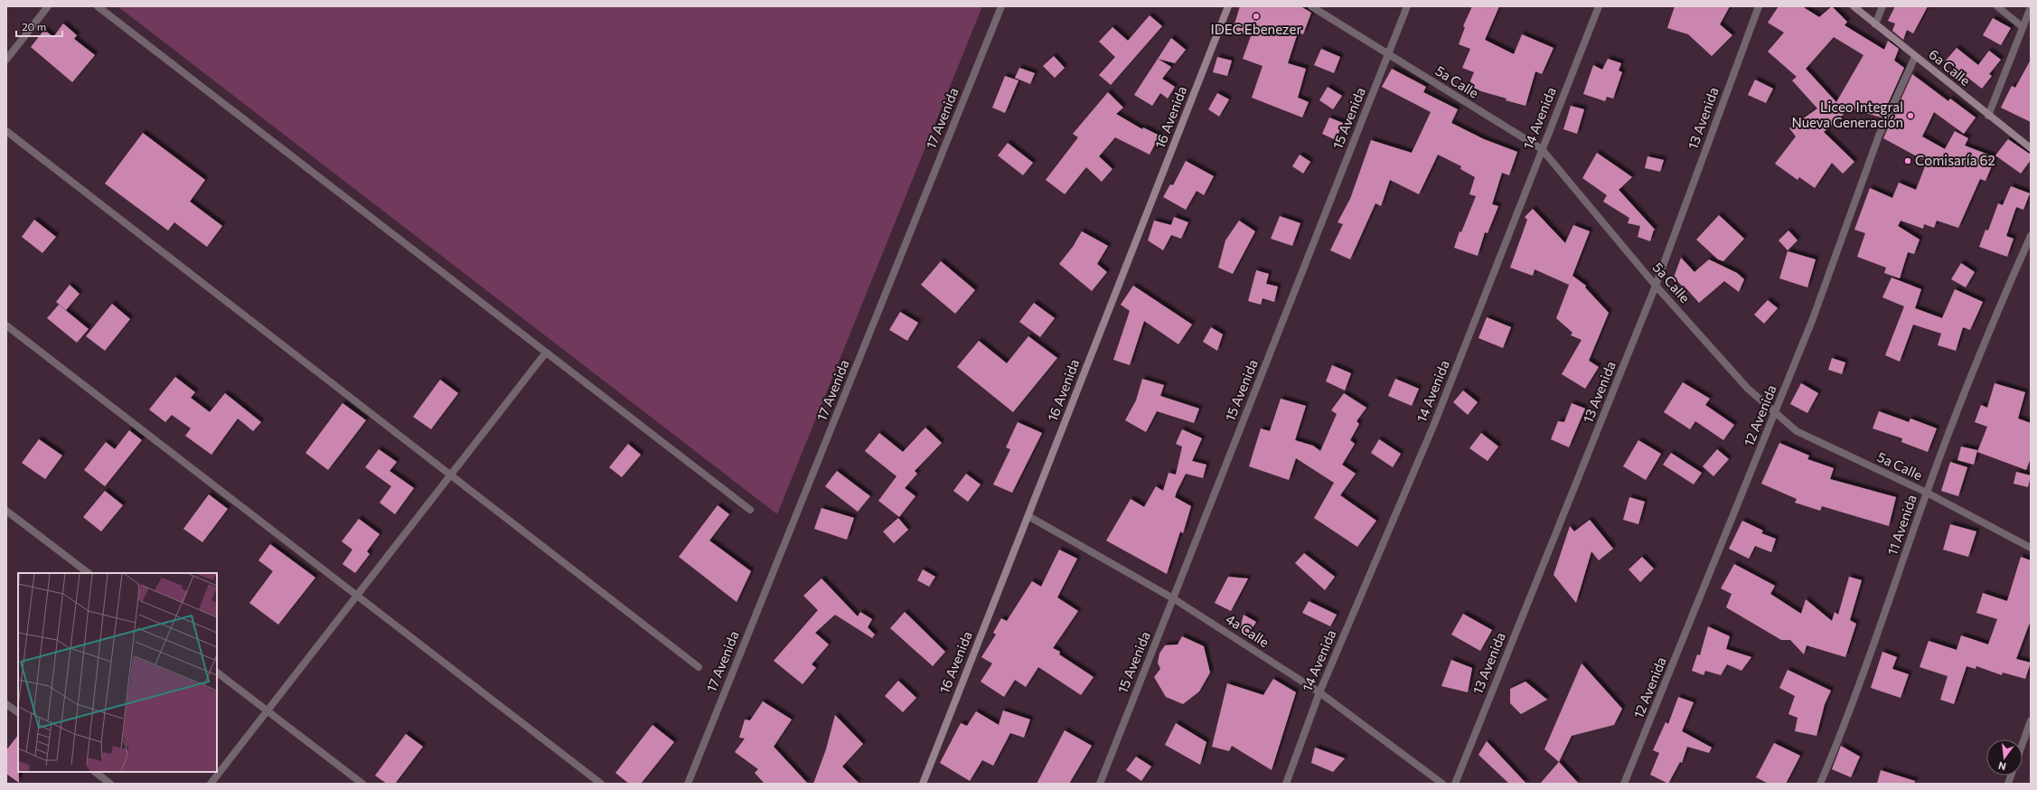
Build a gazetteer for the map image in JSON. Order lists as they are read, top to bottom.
{
  "streets": {
    "main road": ["6a Calle", "16 Avenida"],
    "street": [
      "5a Calle",
      "17 Avenida",
      "15 Avenida",
      "14 Avenida",
      "13 Avenida",
      "12 Avenida",
      "11 Avenida",
      "4a Calle"
    ]
  },
  "crossings": [
    ["6a Calle", "12 Avenida"],
    ["5a Calle", "15 Avenida"],
    ["5a Calle", "14 Avenida"],
    ["5a Calle", "13 Avenida"],
    ["5a Calle", "12 Avenida"],
    ["5a Calle", "11 Avenida"],
    ["16 Avenida", "4a Calle"],
    ["15 Avenida", "4a Calle"],
    ["14 Avenida", "4a Calle"]
  ],
  "places": ["IDEC Ebenezer", "Liceo Integral Nueva Generación", "Comisaría 62"],
  "scale_bar": "20 m",
  "north": "bottom"
}
